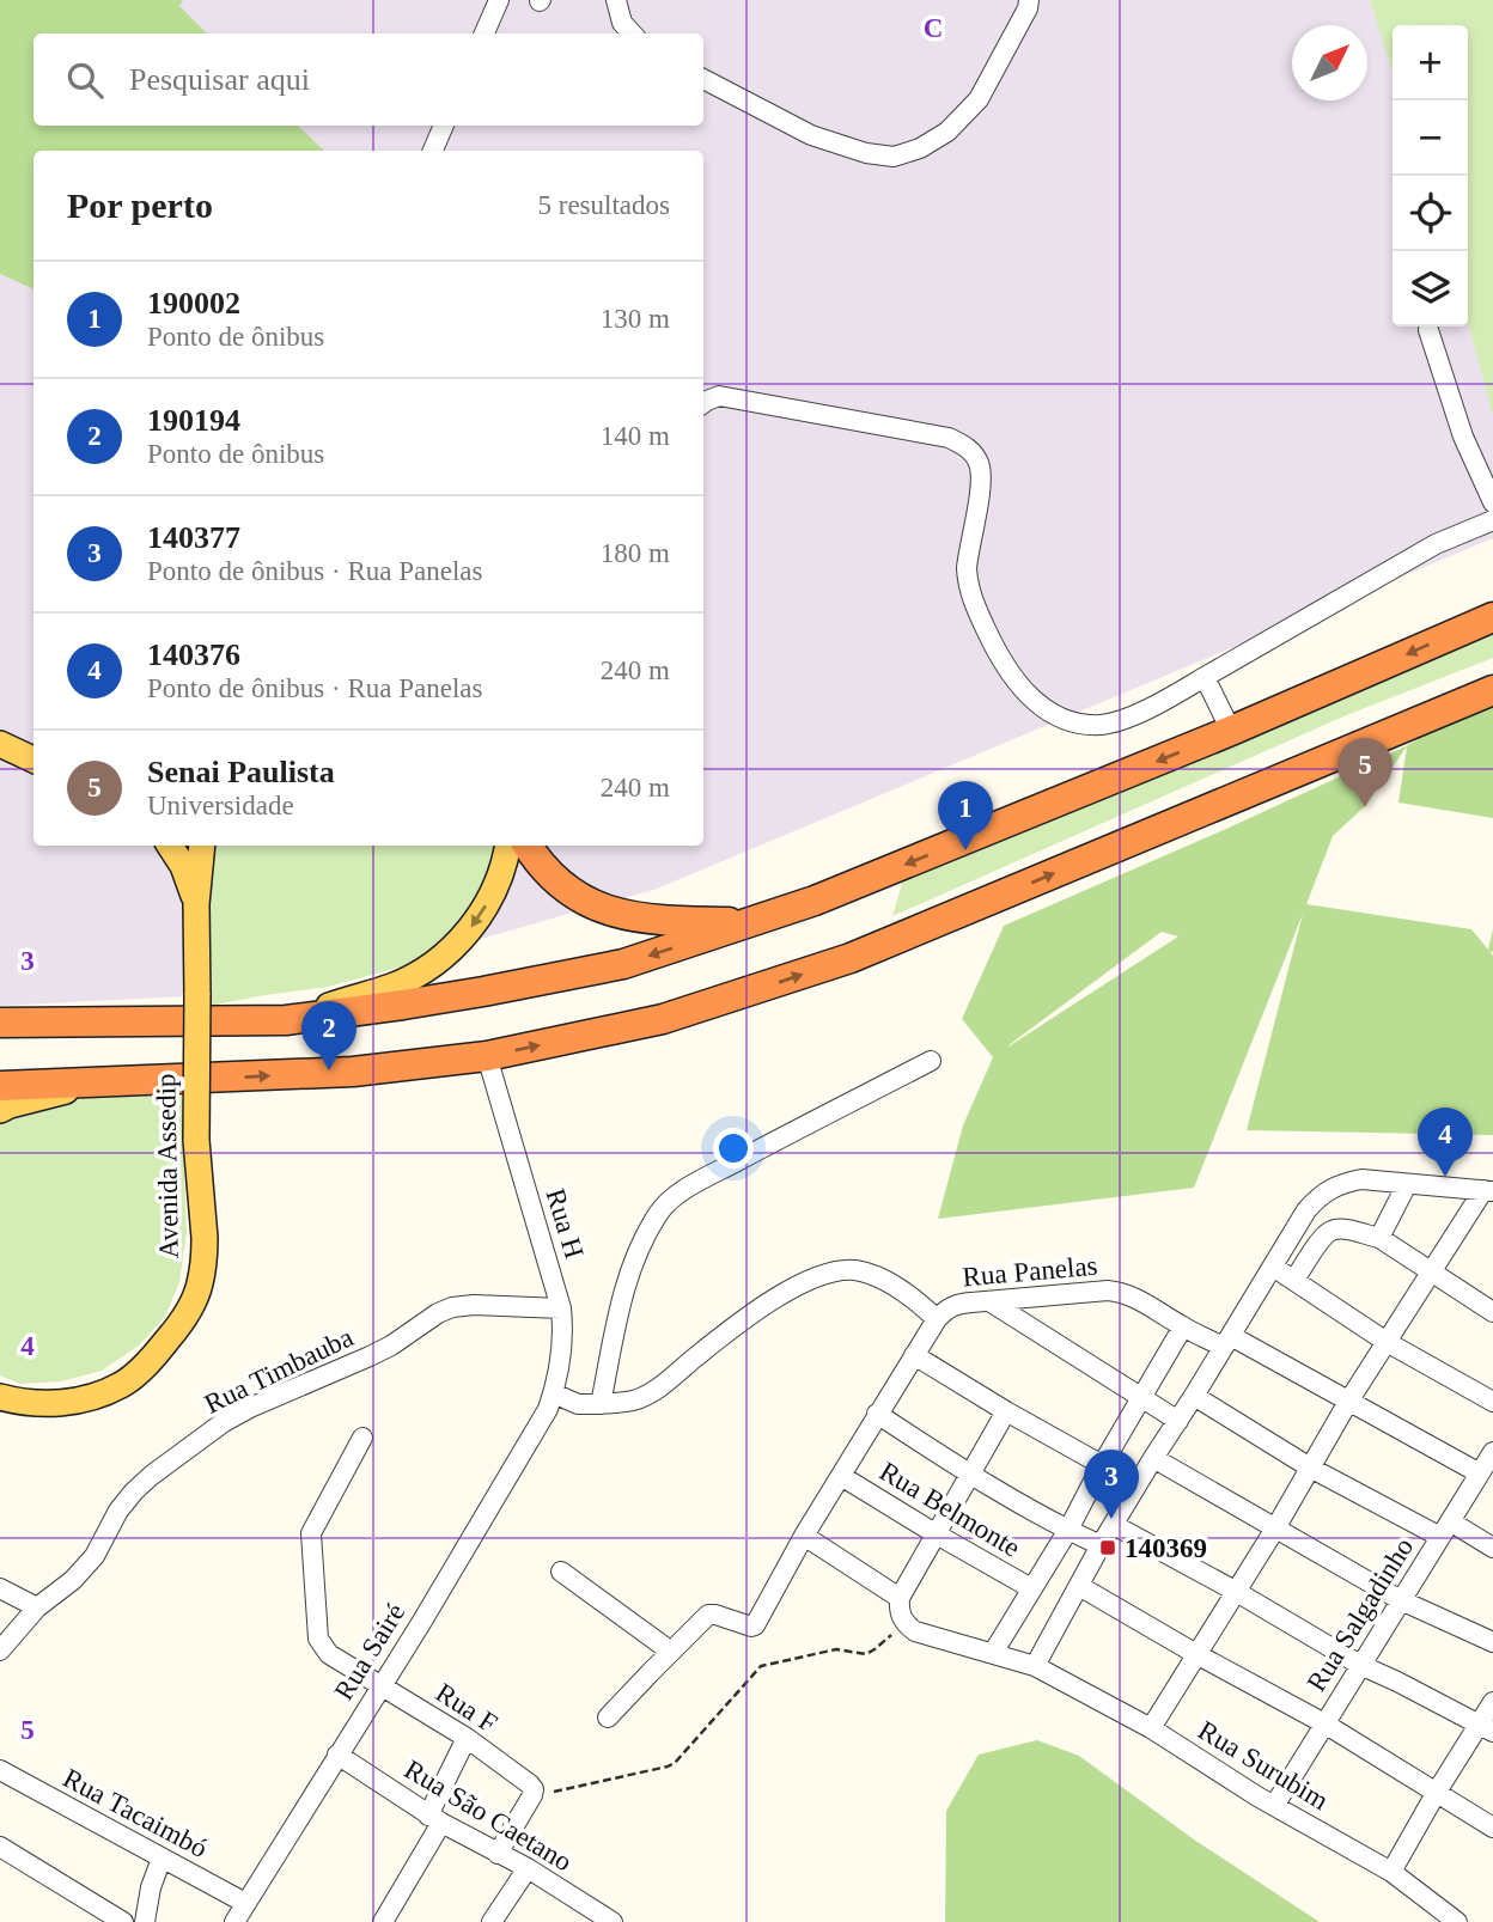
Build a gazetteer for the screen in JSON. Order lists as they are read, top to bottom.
{
  "streets": {
    "main road": ["Avenida Assedip"],
    "street": [
      "Rua H",
      "Rua Panelas",
      "Rua Timbauba",
      "Rua Belmonte",
      "Rua Salgadinho",
      "Rua Sairé",
      "Rua F",
      "Rua Surubim",
      "Rua Tacaimbó",
      "Rua São Caetano"
    ]
  },
  "crossings": [
    ["Rua H", "Rua Timbauba"],
    ["Rua H", "Rua Sairé"],
    ["Rua Panelas", "Rua Belmonte"],
    ["Rua Panelas", "Rua Salgadinho"],
    ["Rua Salgadinho", "Rua Surubim"],
    ["Rua Sairé", "Rua F"],
    ["Rua Sairé", "Rua Tacaimbó"],
    ["Rua Sairé", "Rua São Caetano"]
  ],
  "places": {
    "transit": ["140369"]
  },
  "north": "top right",
  "page": {
    "map_buttons": ["+", "−"],
    "search": "Pesquisar aqui",
    "heading": ["Por perto", "5 resultados"],
    "list": [
      {
        "mark": "1",
        "name": "190002",
        "note": "Ponto de ônibus",
        "value": "130 m"
      },
      {
        "mark": "2",
        "name": "190194",
        "note": "Ponto de ônibus",
        "value": "140 m"
      },
      {
        "mark": "3",
        "name": "140377",
        "note": "Ponto de ônibus · Rua Panelas",
        "value": "180 m"
      },
      {
        "mark": "4",
        "name": "140376",
        "note": "Ponto de ônibus · Rua Panelas",
        "value": "240 m"
      },
      {
        "mark": "5",
        "name": "Senai Paulista",
        "note": "Universidade",
        "value": "240 m"
      }
    ],
    "pins": [
      "5",
      "1",
      "2",
      "4",
      "3"
    ]
  },
  "grid": {
    "columns": ["C"],
    "rows": ["3", "4", "5"]
  }
}
